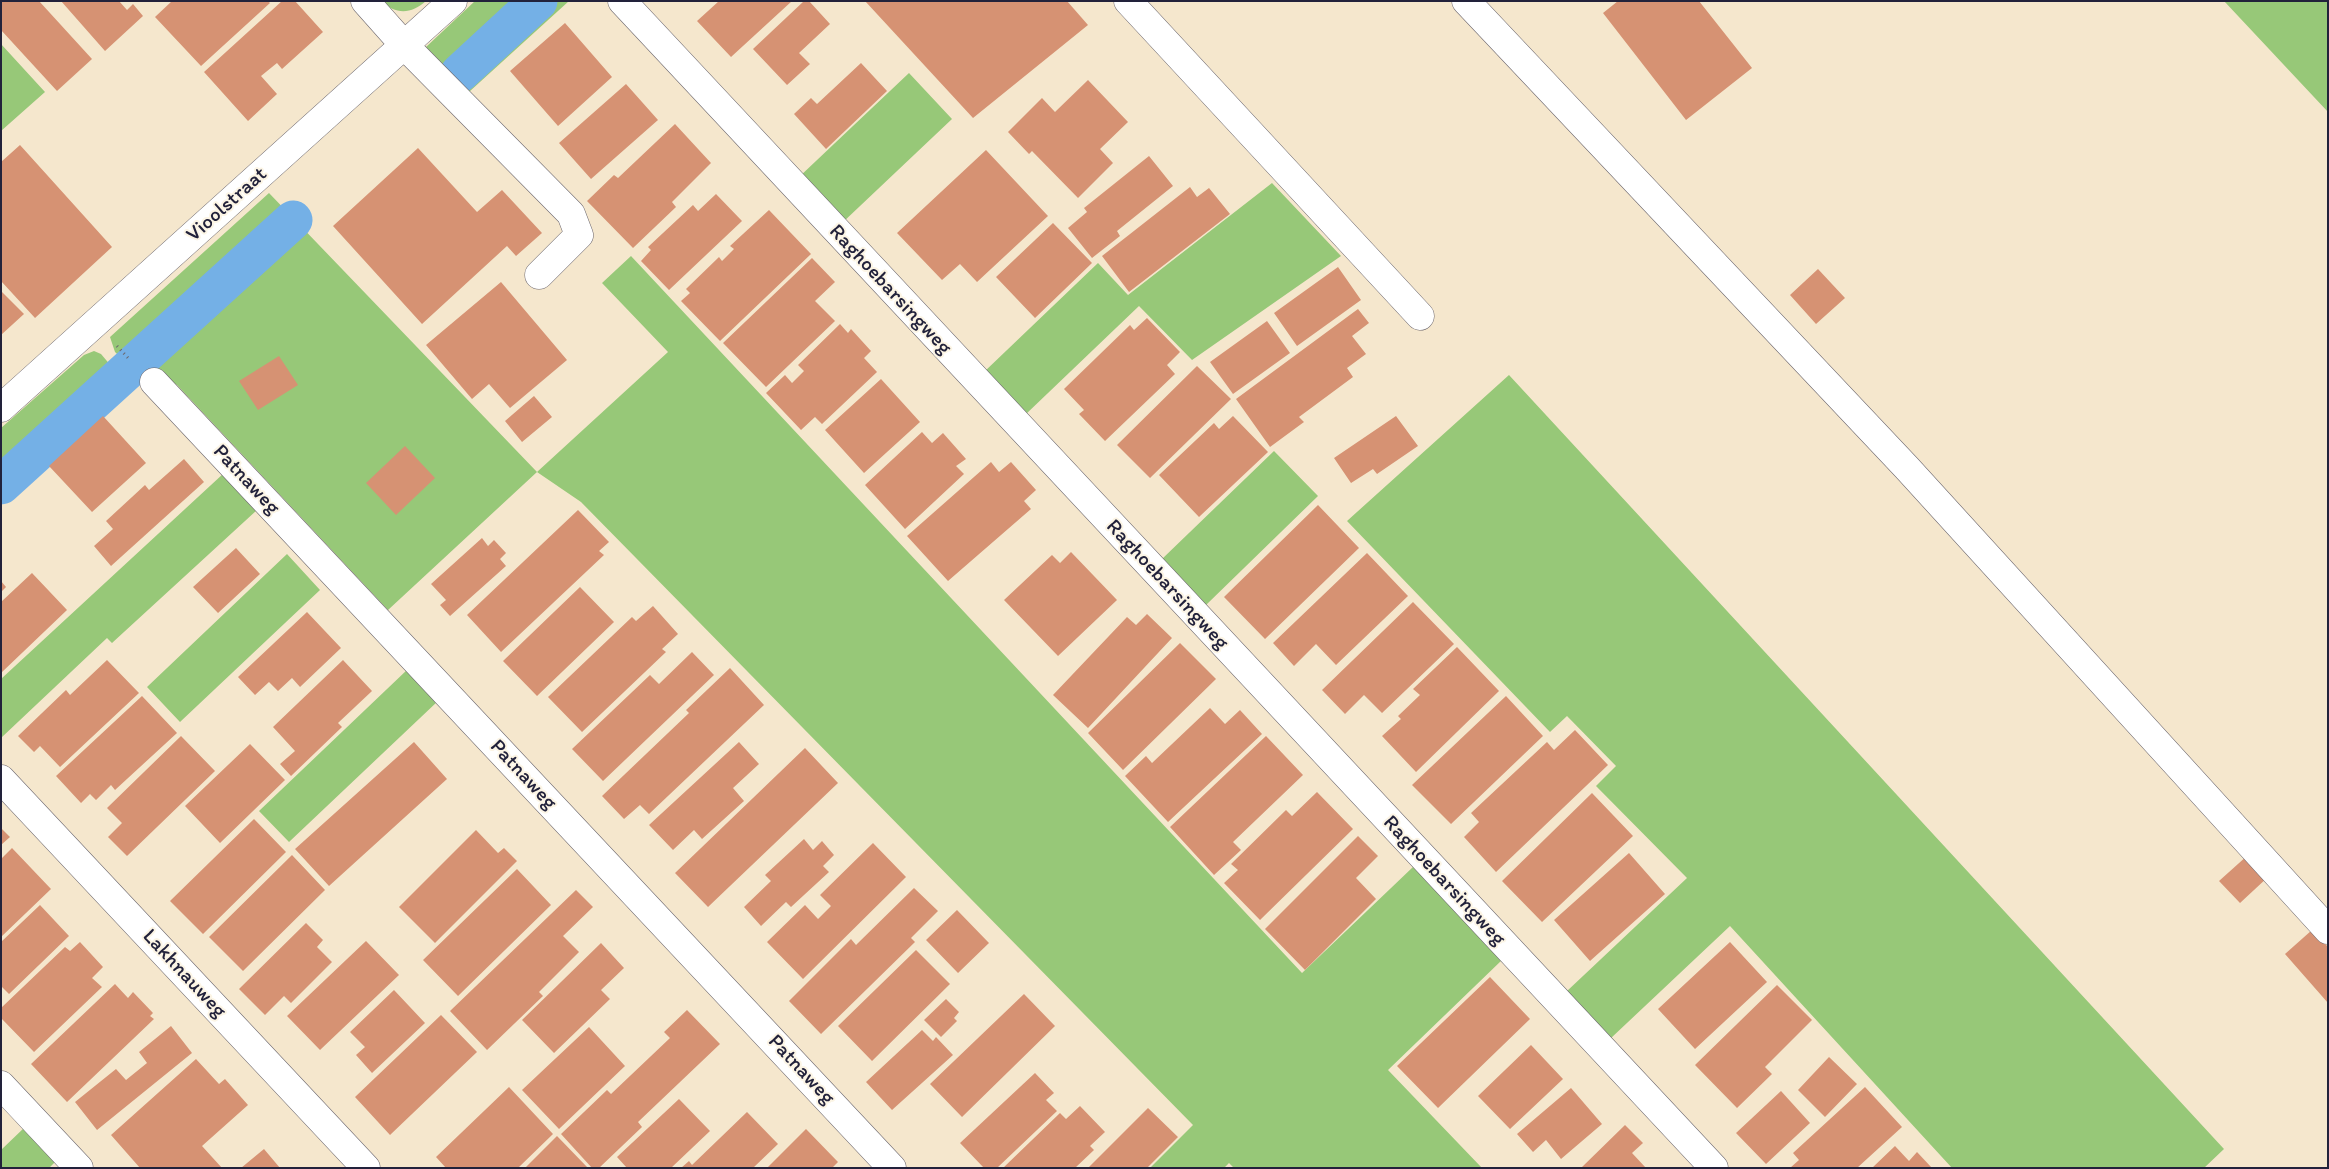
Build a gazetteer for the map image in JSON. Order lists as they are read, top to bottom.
{
  "streets": {
    "street": [
      "Vioolstraat",
      "Raghoebarsingweg",
      "Patnaweg",
      "Lakhnauweg"
    ]
  }
}
